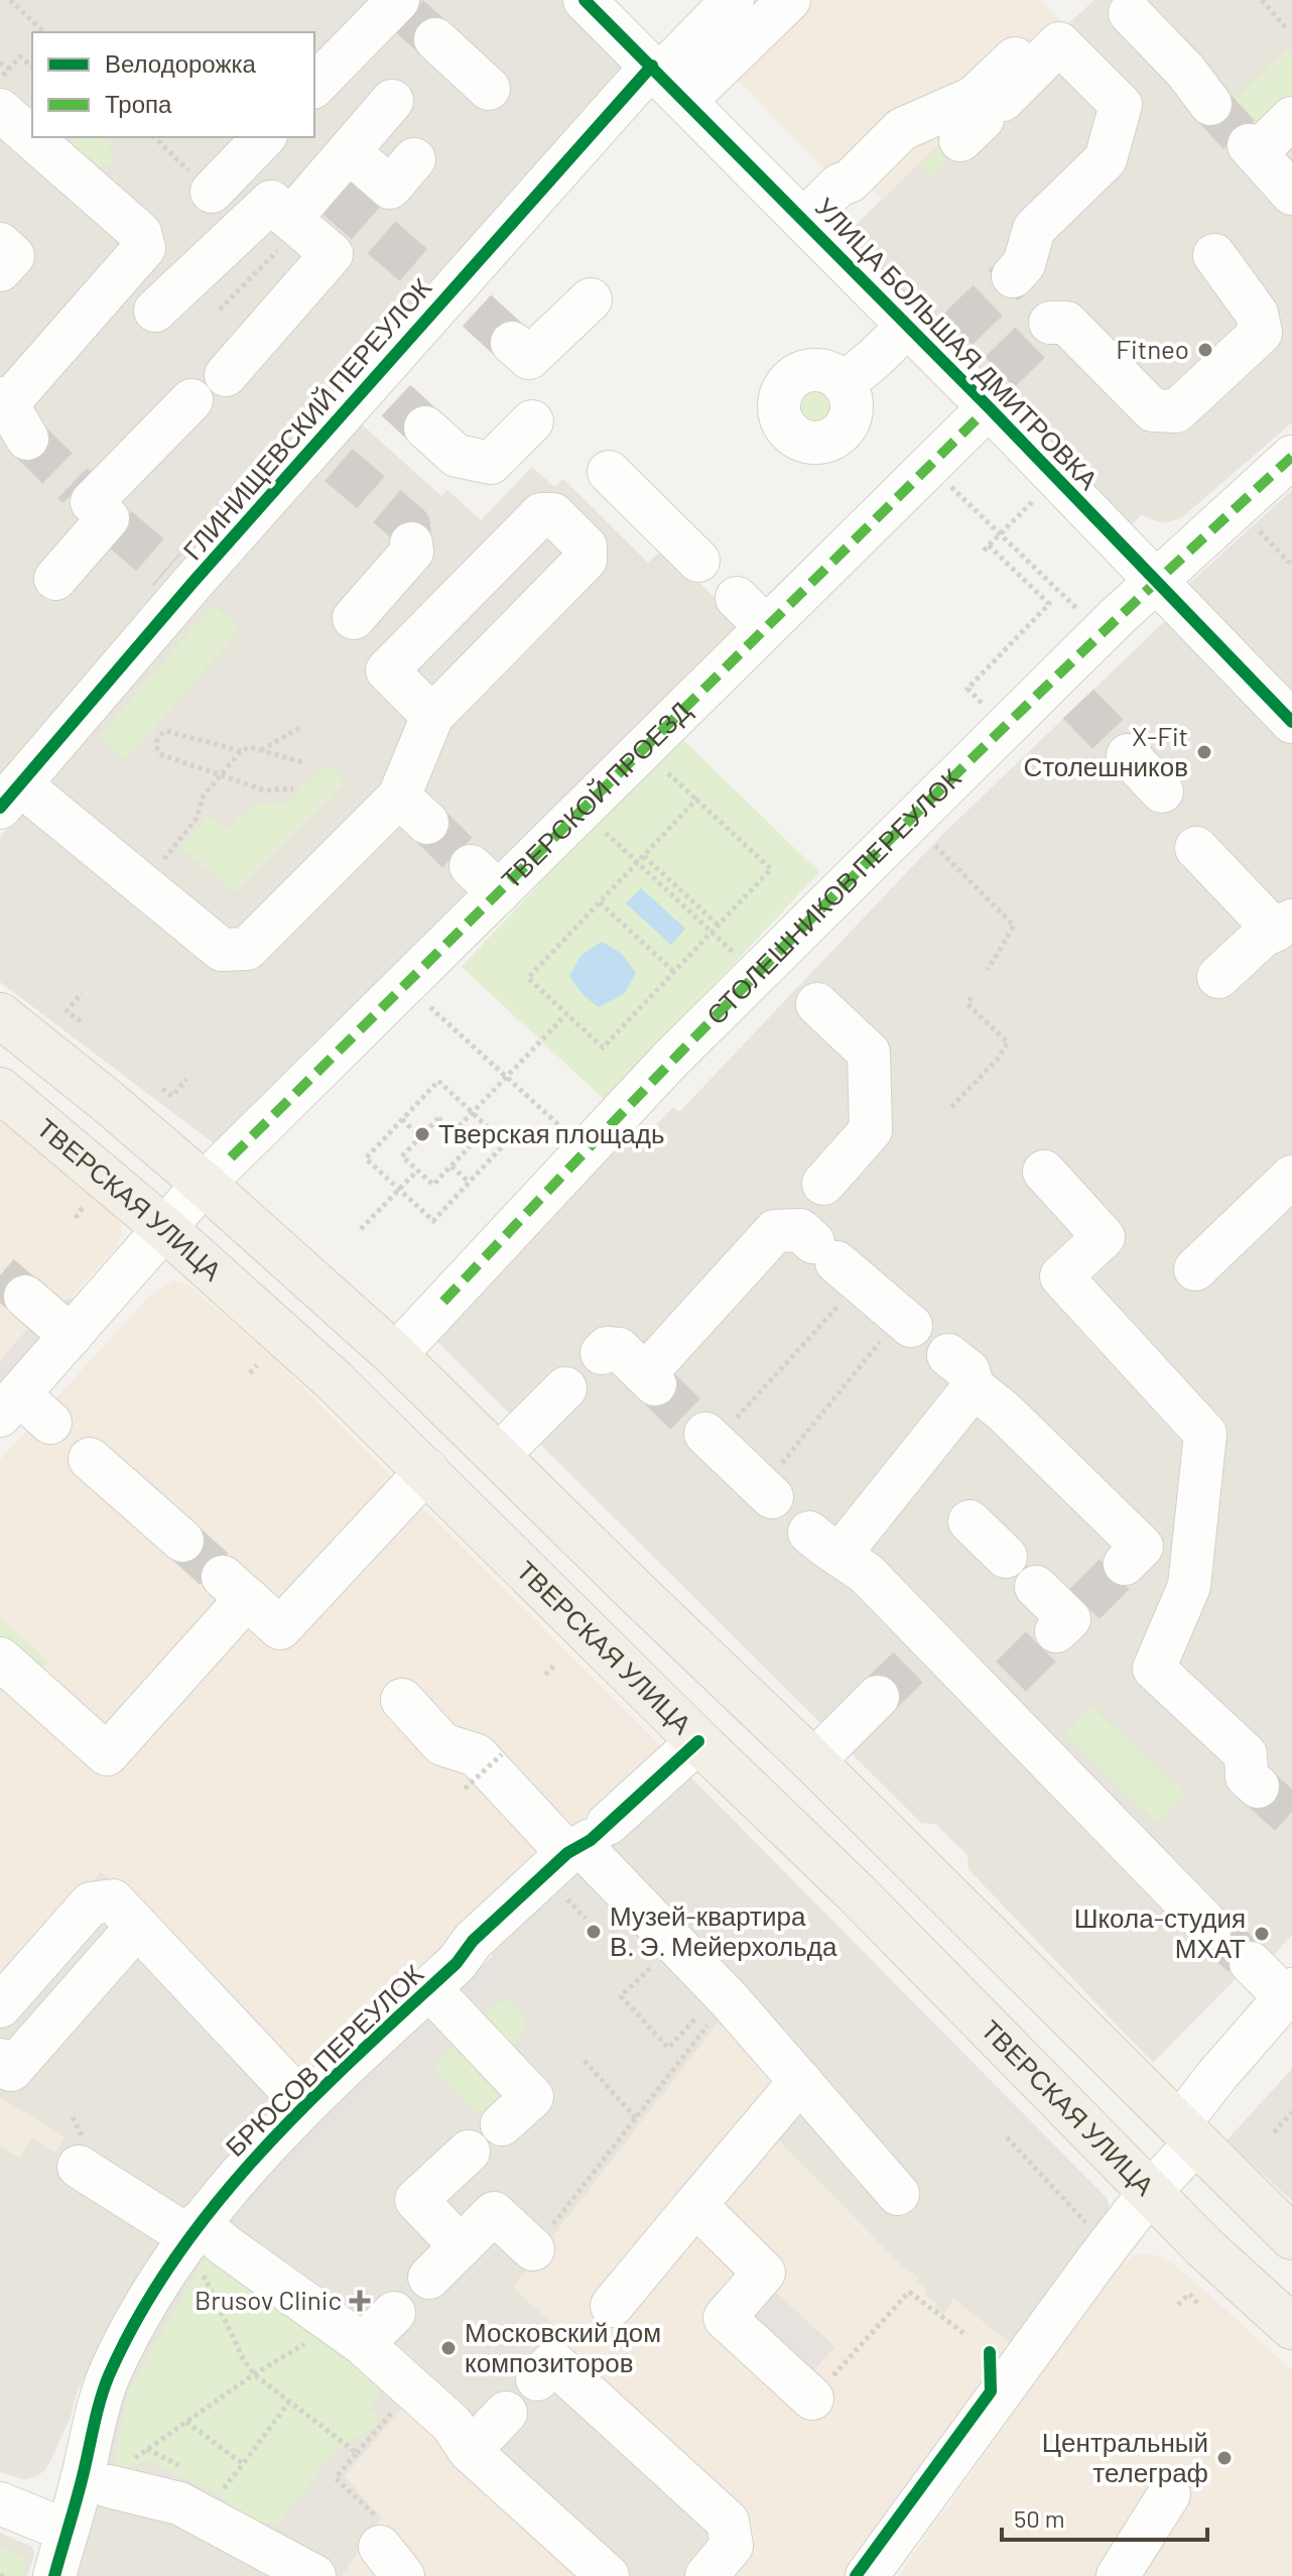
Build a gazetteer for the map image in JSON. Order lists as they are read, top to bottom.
{
  "streets": {
    "main road": ["ТВЕРСКАЯ УЛИЦА"],
    "street": [
      "УЛИЦА БОЛЬШАЯ ДМИТРОВКА",
      "ГЛИНИЩЕВСКИЙ ПЕРЕУЛОК",
      "ТВЕРСКОЙ ПРОЕЗД",
      "СТОЛЕШНИКОВ ПЕРЕУЛОК",
      "БРЮСОВ ПЕРЕУЛОК"
    ]
  },
  "crossings": [
    ["УЛИЦА БОЛЬШАЯ ДМИТРОВКА", "ГЛИНИЩЕВСКИЙ ПЕРЕУЛОК"],
    ["УЛИЦА БОЛЬШАЯ ДМИТРОВКА", "ТВЕРСКОЙ ПРОЕЗД"],
    ["УЛИЦА БОЛЬШАЯ ДМИТРОВКА", "СТОЛЕШНИКОВ ПЕРЕУЛОК"],
    ["ТВЕРСКОЙ ПРОЕЗД", "ТВЕРСКАЯ УЛИЦА"],
    ["ТВЕРСКАЯ УЛИЦА", "БРЮСОВ ПЕРЕУЛОК"]
  ],
  "places": {
    "other": [
      "Fitneo",
      "X-Fit Столешников",
      "Тверская площадь",
      "Музей-квартира В. Э. Мейерхольда",
      "Школа-студия МХАТ",
      "Московский дом композиторов",
      "Центральный телеграф"
    ],
    "health": ["Brusov Clinic"]
  },
  "legend": ["Велодорожка", "Тропа"],
  "scale_bar": "50 m"
}
